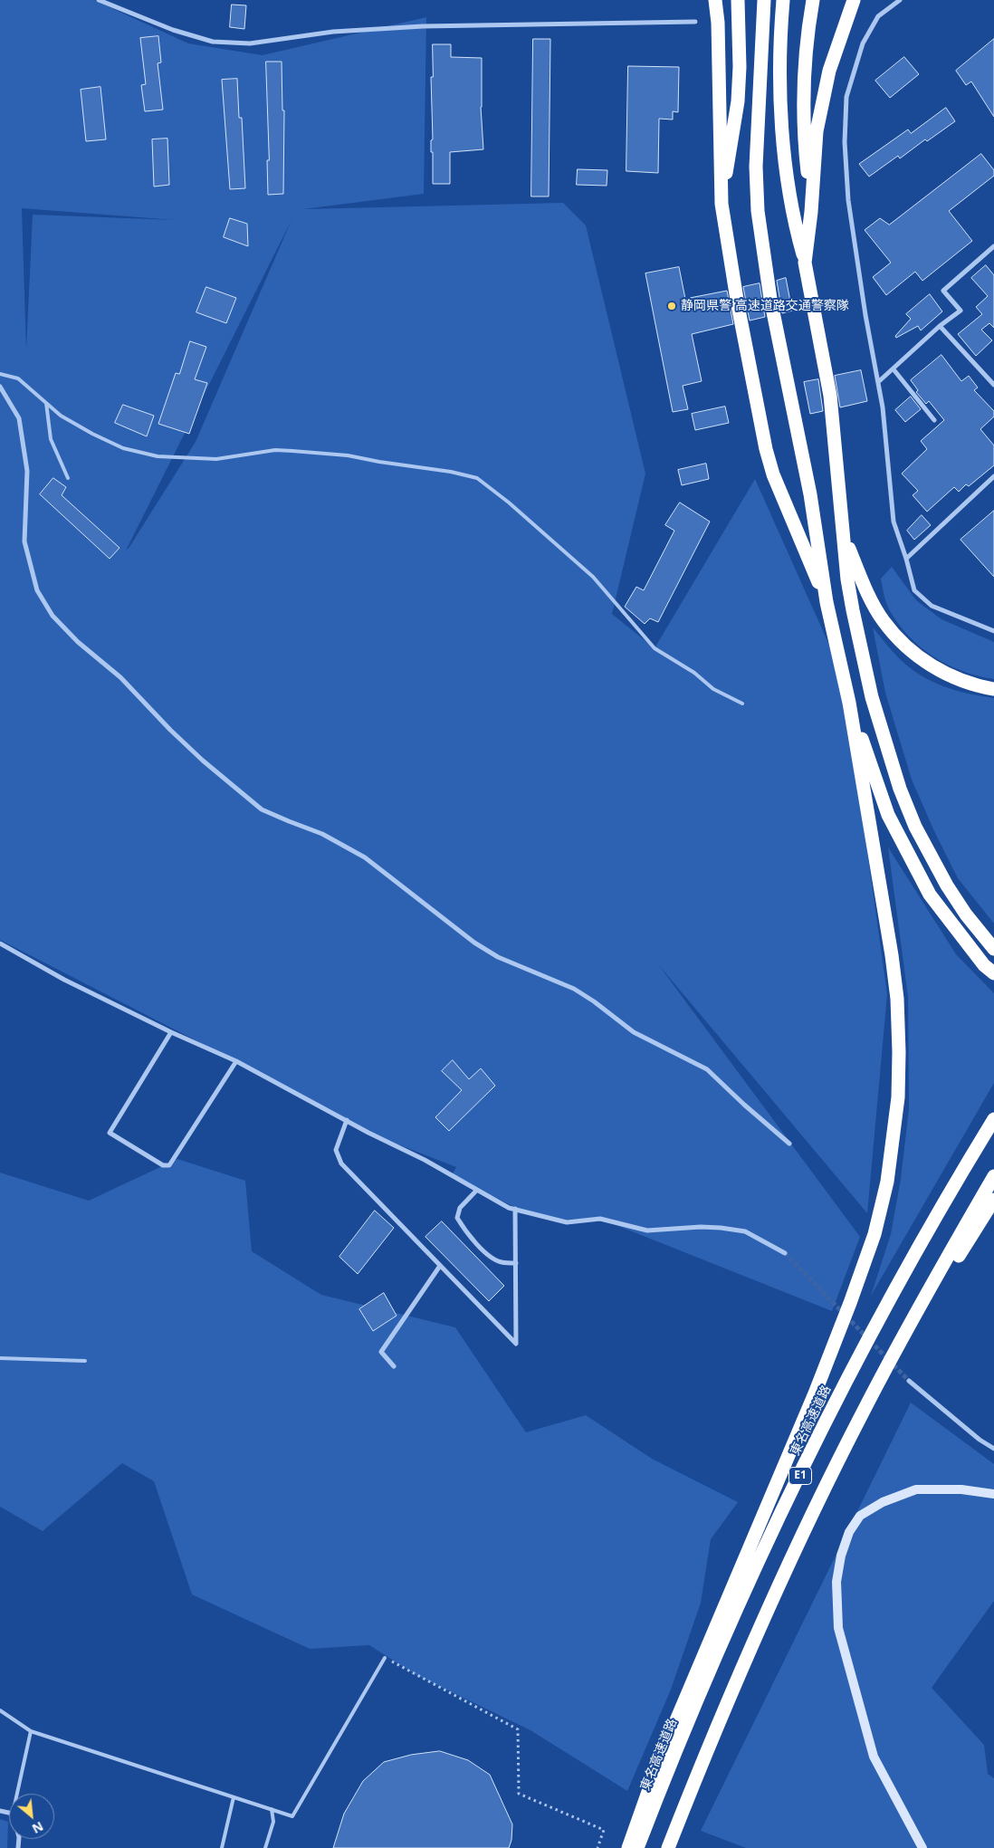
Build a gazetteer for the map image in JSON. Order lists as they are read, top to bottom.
{
  "streets": {
    "highway": ["東名高速道路", "E1"]
  },
  "places": ["静岡県警 高速道路交通警察隊"],
  "north": "bottom right"
}
